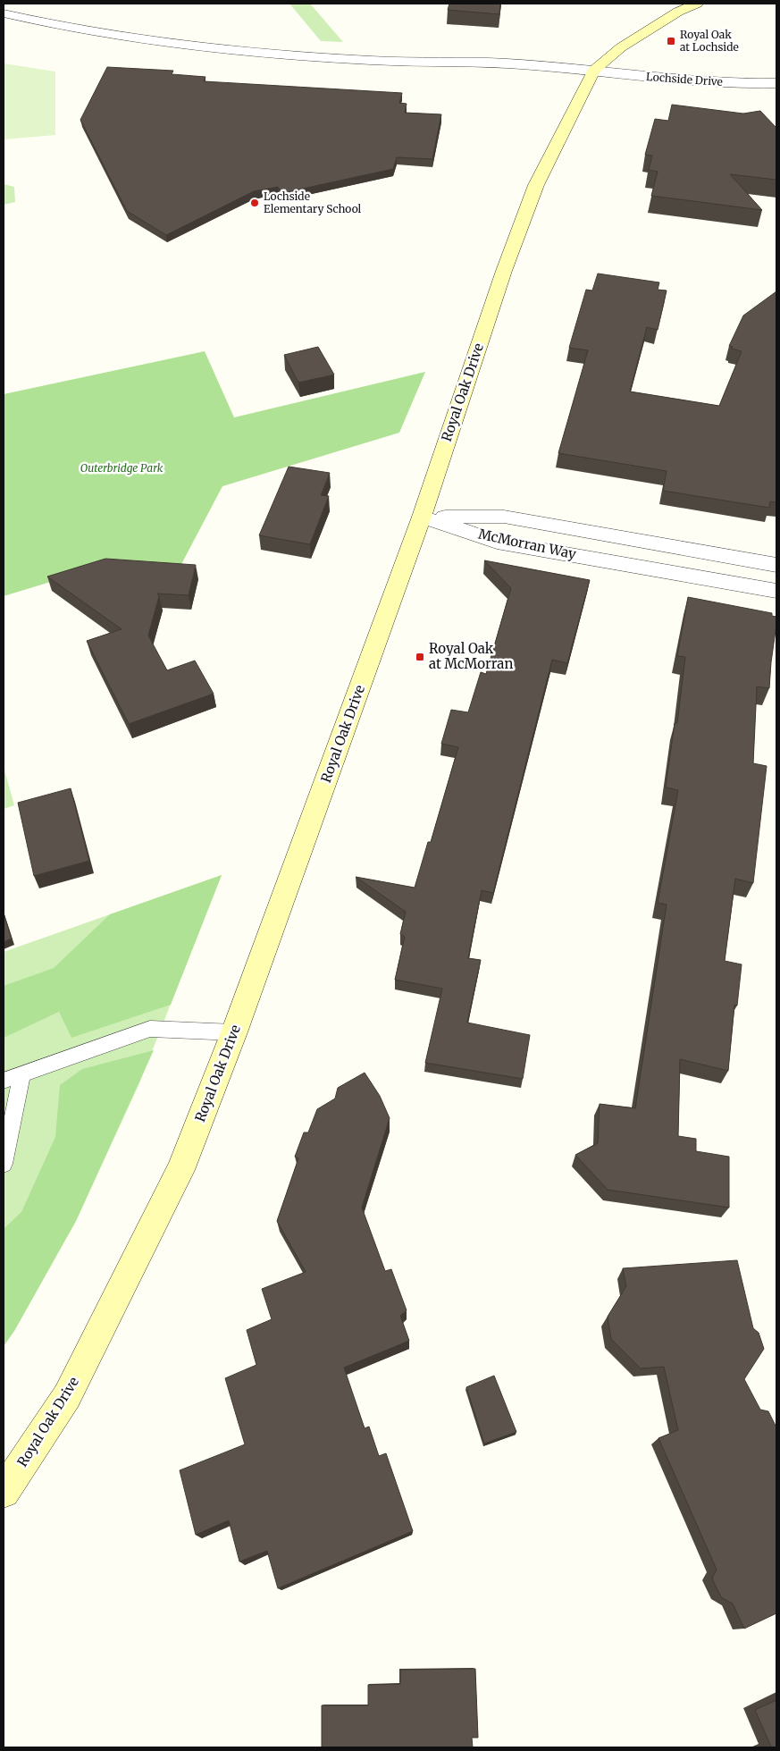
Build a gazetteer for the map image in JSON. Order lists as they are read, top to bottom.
{
  "streets": {
    "main road": ["Royal Oak Drive"],
    "street": ["Lochside Drive", "McMorran Way"]
  },
  "crossings": [
    ["Lochside Drive", "Royal Oak Drive"],
    ["Royal Oak Drive", "McMorran Way"]
  ],
  "parks": ["Outerbridge Park"],
  "places": {
    "transit": ["Royal Oak at Lochside", "Royal Oak at McMorran"],
    "other": ["Lochside Elementary School"]
  }
}
